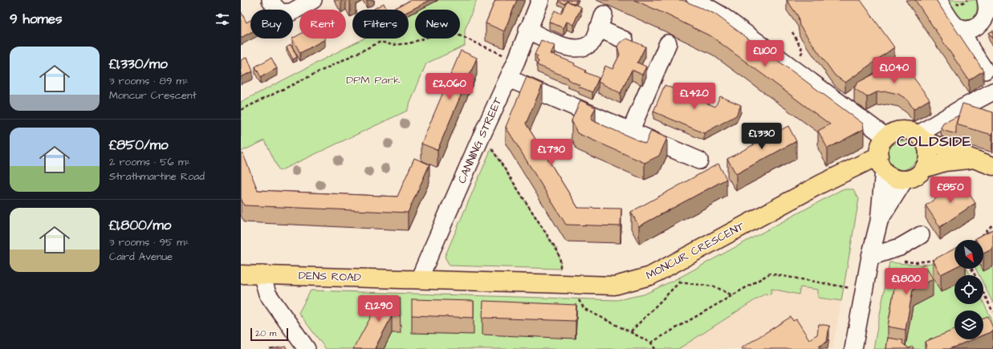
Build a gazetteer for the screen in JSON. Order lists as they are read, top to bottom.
{
  "streets": {
    "main road": ["MONCUR CRESCENT", "DENS ROAD"],
    "street": ["CANNING STREET"]
  },
  "crossings": [
    ["CANNING STREET", "MONCUR CRESCENT"],
    ["CANNING STREET", "DENS ROAD"],
    ["MONCUR CRESCENT", "DENS ROAD"]
  ],
  "districts": ["COLDSIDE"],
  "parks": ["DPM Park"],
  "scale_bar": "20 m",
  "north": "bottom right",
  "page": {
    "heading": "9 homes",
    "chip": [
      "Buy",
      "Rent",
      "Filters",
      "New"
    ],
    "list": [
      {
        "name": "£1,330/mo",
        "note": "3 rooms · 89 m² · Moncur Crescent"
      },
      {
        "name": "£850/mo",
        "note": "2 rooms · 56 m² · Strathmartine Road"
      },
      {
        "name": "£1,800/mo",
        "note": "3 rooms · 95 m² · Caird Avenue"
      }
    ],
    "price": [
      "£1,100",
      "£1,040",
      "£2,060",
      "£1,420",
      "£1,330",
      "£1,730",
      "£850",
      "£1,800",
      "£1,290"
    ],
    "scale": "20 m"
  }
}
